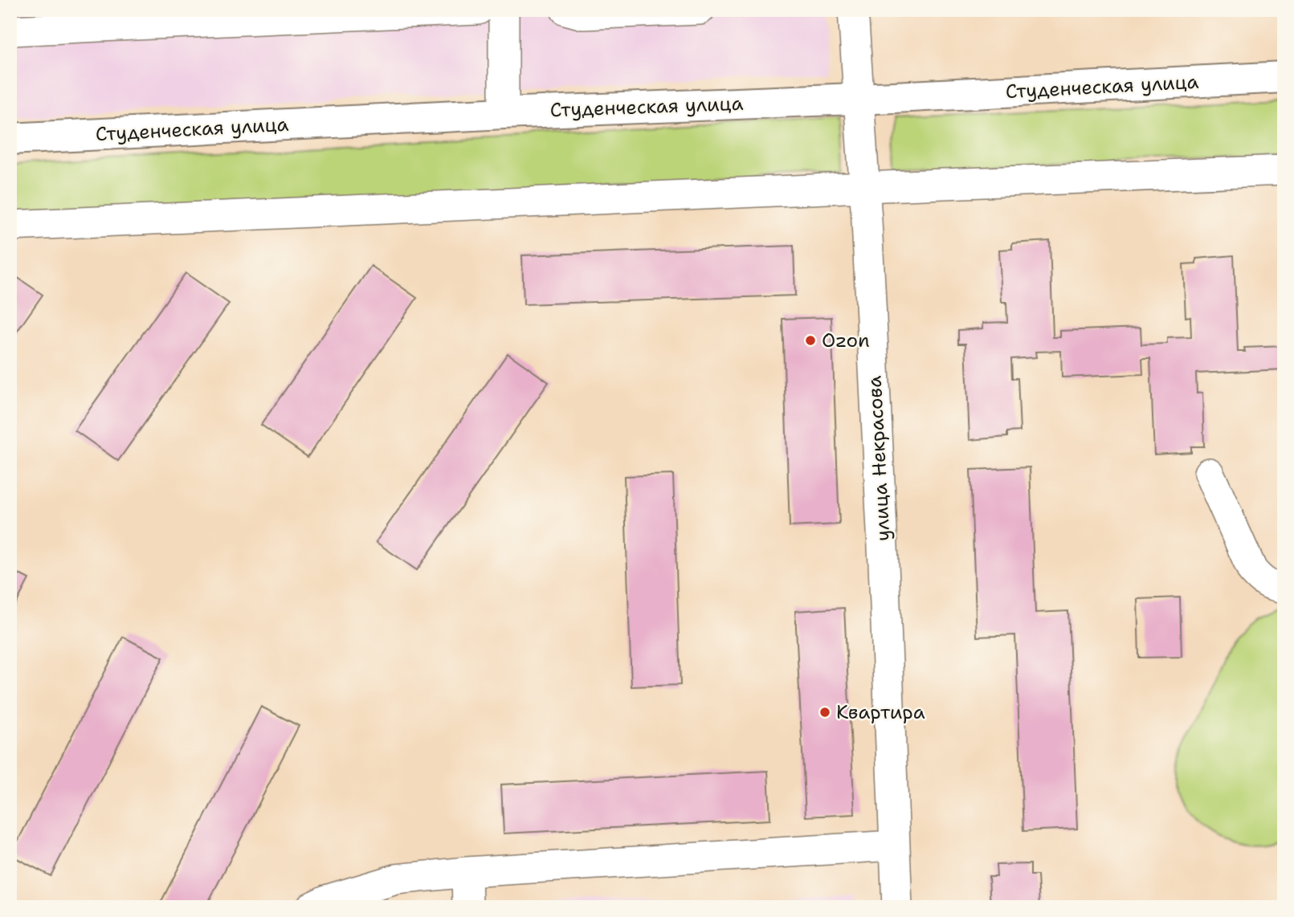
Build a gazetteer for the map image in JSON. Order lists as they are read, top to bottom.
{
  "streets": {
    "main road": ["Студенческая улица"],
    "street": ["улица Некрасова"]
  },
  "crossings": [
    ["Студенческая улица", "улица Некрасова"]
  ],
  "places": ["Ozon", "Квартира"]
}
